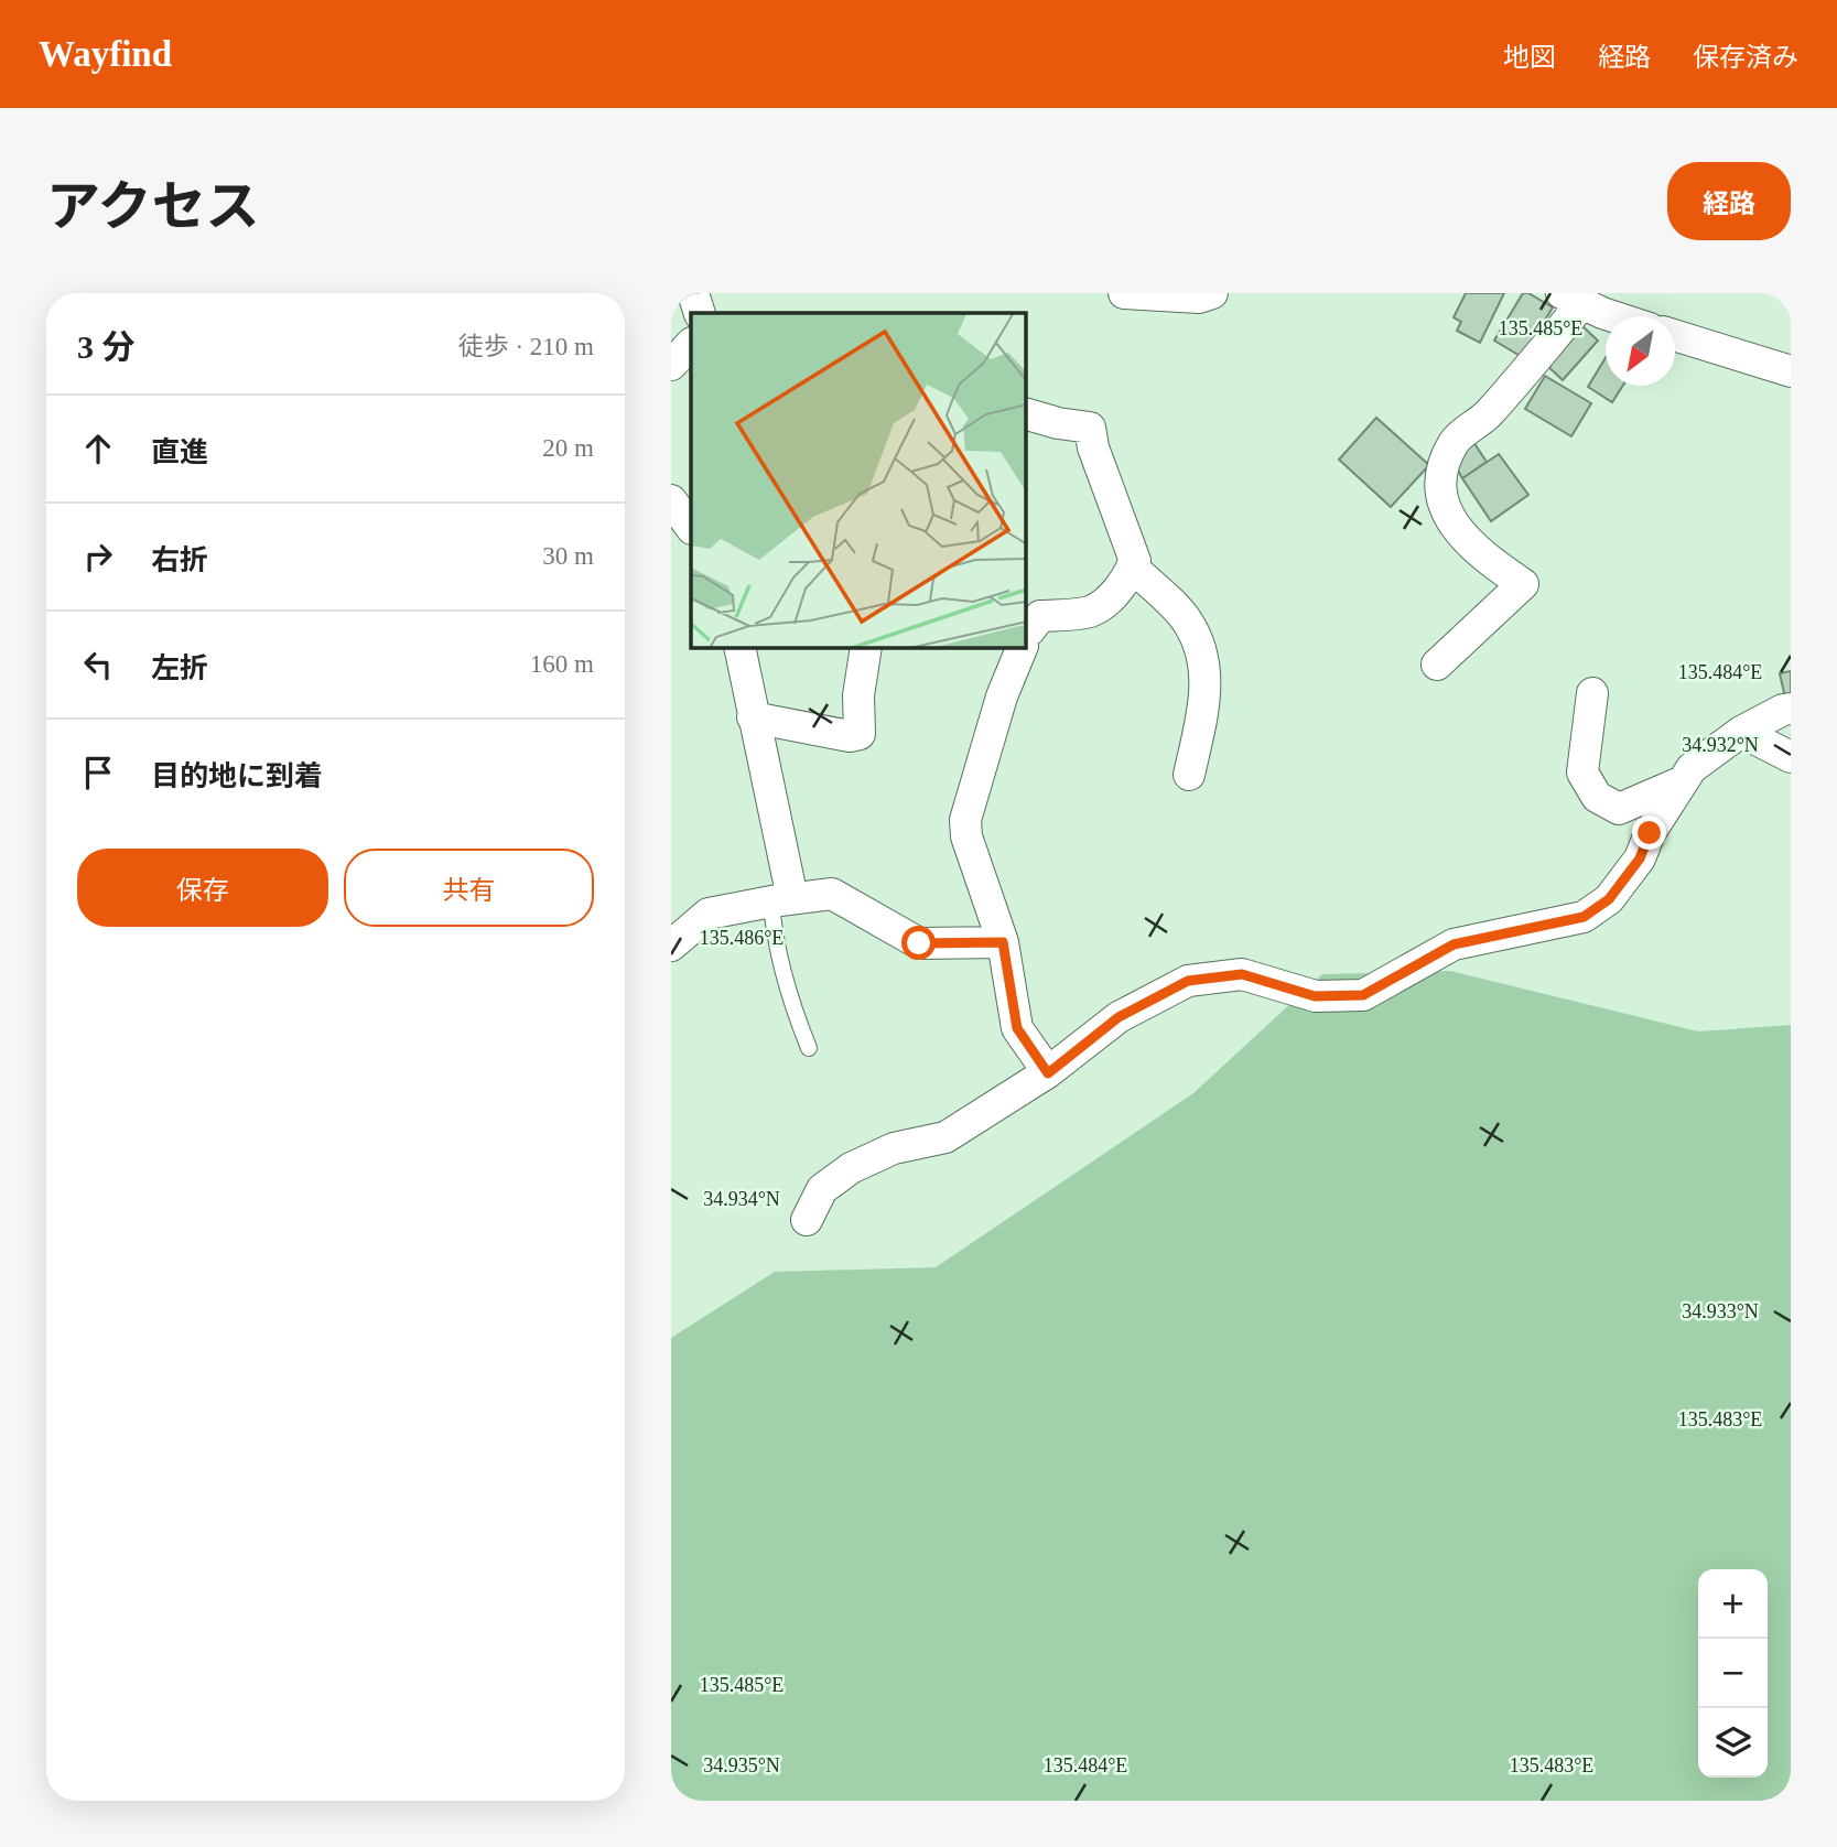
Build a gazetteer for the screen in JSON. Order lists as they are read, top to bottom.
{
  "north": "bottom left",
  "page": {
    "header": "Wayfind",
    "nav": ["地図", "経路", "保存済み"],
    "title": "アクセス",
    "buttons": [
      "経路",
      ["保存", "共有"]
    ],
    "heading": ["3 分", "徒歩 · 210 m"],
    "list": [
      ["直進", "20 m"],
      ["右折", "30 m"],
      ["左折", "160 m"],
      "目的地に到着"
    ],
    "map_buttons": ["+", "−"]
  },
  "coordinates": [
    "135.485°E",
    "135.484°E",
    "34.932°N",
    "135.486°E",
    "34.934°N",
    "34.933°N",
    "135.483°E",
    "34.935°N"
  ]
}
